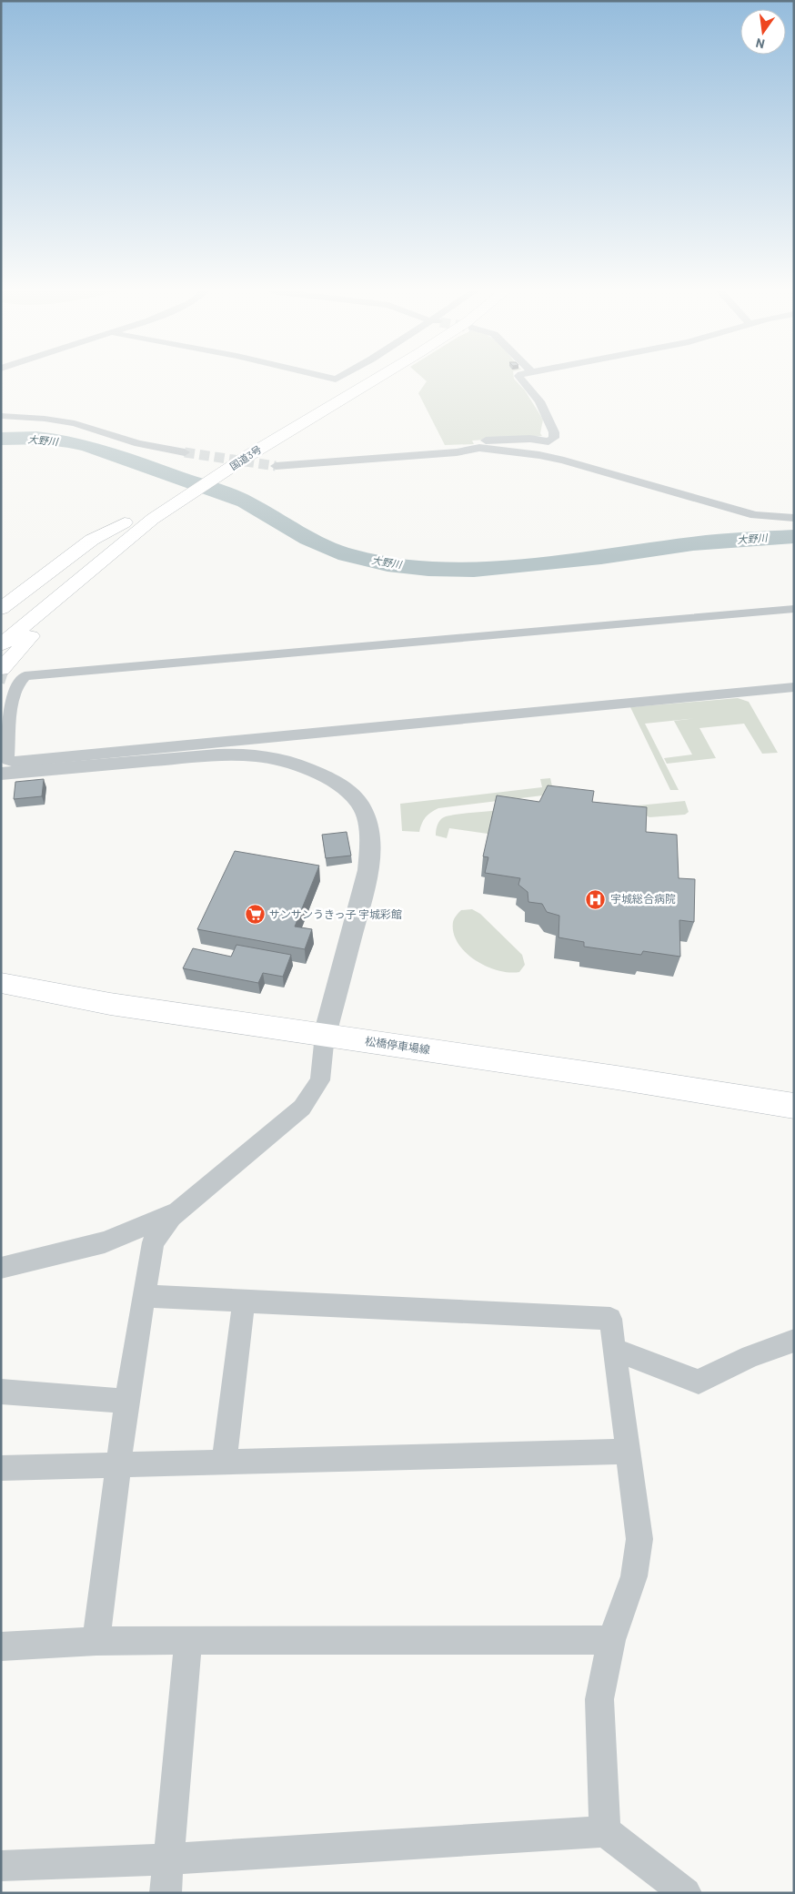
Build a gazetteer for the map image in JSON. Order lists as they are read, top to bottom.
{
  "streets": {
    "main road": ["国道3号", "松橋停車場線"]
  },
  "water": ["大野川"],
  "places": {
    "hospital": ["宇城総合病院"],
    "supermarket": ["サンサンうきっ子 宇城彩館"]
  },
  "north": "bottom"
}
